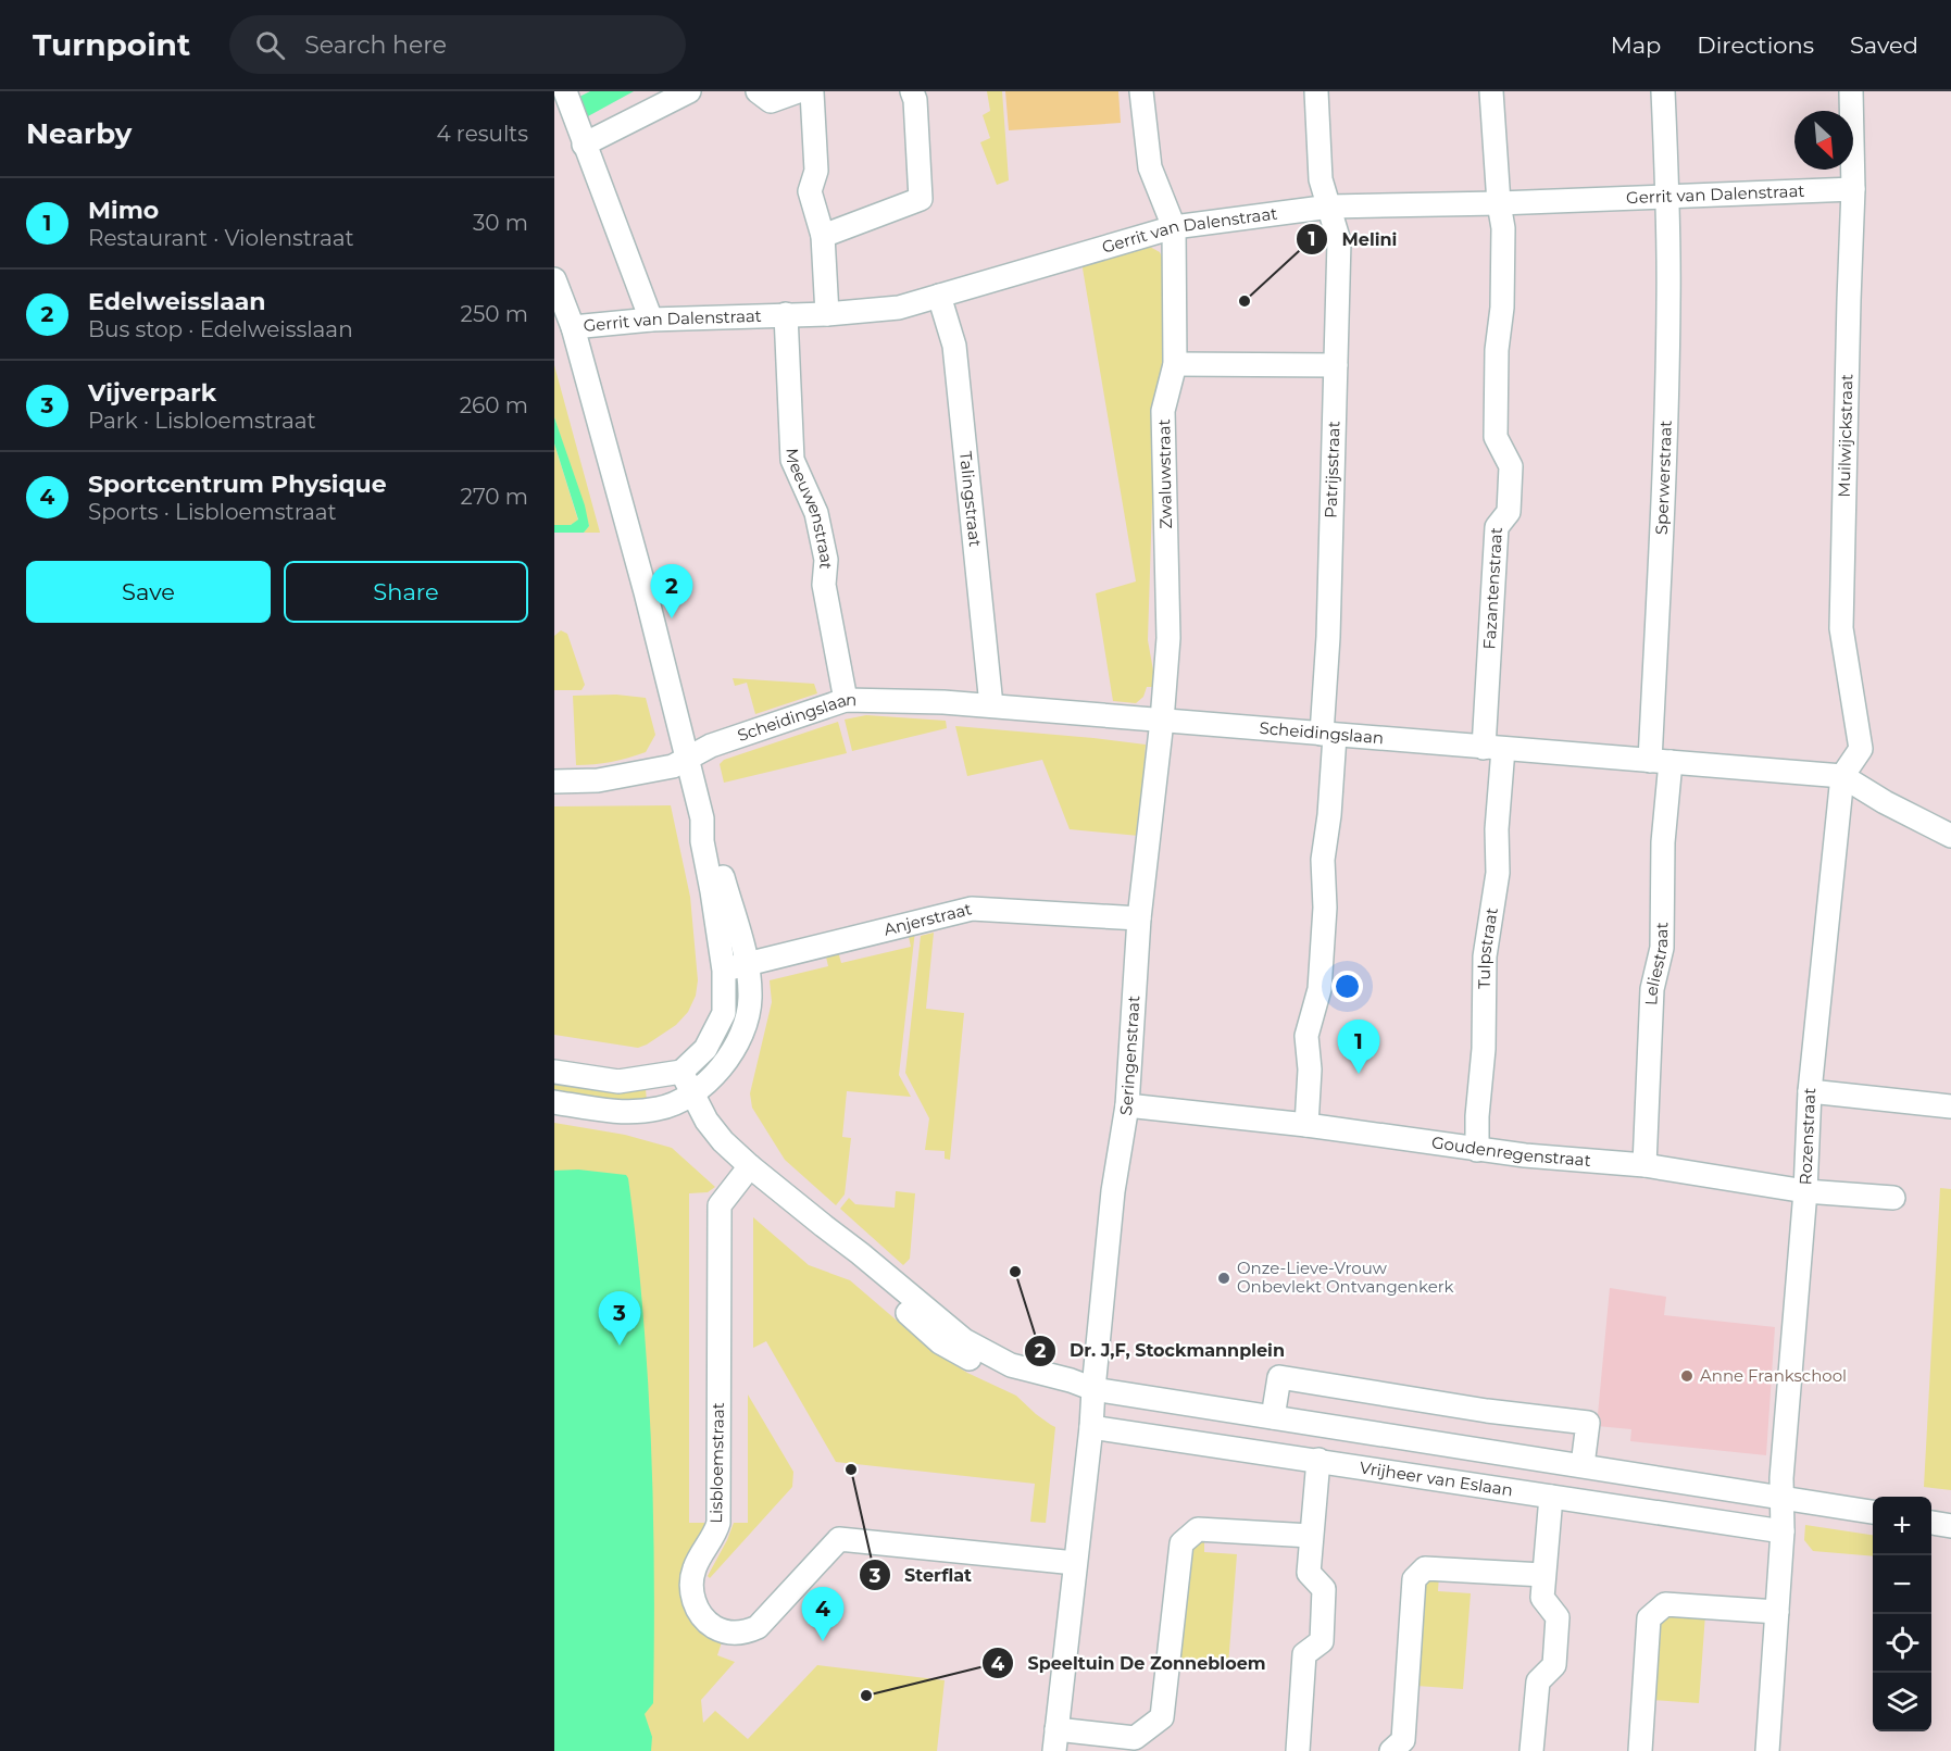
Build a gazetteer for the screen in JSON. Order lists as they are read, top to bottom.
{
  "streets": {
    "street": [
      "Gerrit van Dalenstraat",
      "Muilwijckstraat",
      "Patrijsstraat",
      "Zwaluwstraat",
      "Sperwerstraat",
      "Talingstraat",
      "Meeuwenstraat",
      "Fazantenstraat",
      "Scheidingslaan",
      "Anjerstraat",
      "Tulpstraat",
      "Leliestraat",
      "Seringenstraat",
      "Rozenstraat",
      "Goudenregenstraat",
      "Lisbloemstraat",
      "Vrijheer van Eslaan"
    ]
  },
  "crossings": [
    ["Gerrit van Dalenstraat", "Muilwijckstraat"],
    ["Gerrit van Dalenstraat", "Patrijsstraat"],
    ["Gerrit van Dalenstraat", "Zwaluwstraat"],
    ["Gerrit van Dalenstraat", "Sperwerstraat"],
    ["Gerrit van Dalenstraat", "Talingstraat"],
    ["Gerrit van Dalenstraat", "Meeuwenstraat"],
    ["Gerrit van Dalenstraat", "Fazantenstraat"],
    ["Muilwijckstraat", "Scheidingslaan"],
    ["Muilwijckstraat", "Rozenstraat"],
    ["Patrijsstraat", "Scheidingslaan"],
    ["Patrijsstraat", "Goudenregenstraat"],
    ["Zwaluwstraat", "Scheidingslaan"],
    ["Zwaluwstraat", "Seringenstraat"],
    ["Sperwerstraat", "Scheidingslaan"],
    ["Sperwerstraat", "Leliestraat"],
    ["Talingstraat", "Scheidingslaan"],
    ["Meeuwenstraat", "Scheidingslaan"],
    ["Fazantenstraat", "Scheidingslaan"],
    ["Fazantenstraat", "Tulpstraat"],
    ["Scheidingslaan", "Tulpstraat"],
    ["Scheidingslaan", "Leliestraat"],
    ["Scheidingslaan", "Seringenstraat"],
    ["Scheidingslaan", "Rozenstraat"],
    ["Anjerstraat", "Seringenstraat"],
    ["Tulpstraat", "Goudenregenstraat"],
    ["Leliestraat", "Goudenregenstraat"],
    ["Seringenstraat", "Goudenregenstraat"],
    ["Seringenstraat", "Lisbloemstraat"],
    ["Seringenstraat", "Vrijheer van Eslaan"],
    ["Rozenstraat", "Goudenregenstraat"],
    ["Rozenstraat", "Vrijheer van Eslaan"]
  ],
  "places": [
    "Melini",
    "Dr. J,F, Stockmannplein",
    "Onze-Lieve-Vrouw Onbevlekt Ontvangenkerk",
    "Anne Frankschool",
    "Sterflat",
    "Speeltuin De Zonnebloem"
  ],
  "north": "bottom right",
  "page": {
    "header": "Turnpoint",
    "search": "Search here",
    "nav": ["Map", "Directions", "Saved"],
    "heading": ["Nearby", "4 results"],
    "list": [
      {
        "mark": "1",
        "name": "Mimo",
        "note": "Restaurant · Violenstraat",
        "value": "30 m"
      },
      {
        "mark": "2",
        "name": "Edelweisslaan",
        "note": "Bus stop · Edelweisslaan",
        "value": "250 m"
      },
      {
        "mark": "3",
        "name": "Vijverpark",
        "note": "Park · Lisbloemstraat",
        "value": "260 m"
      },
      {
        "mark": "4",
        "name": "Sportcentrum Physique",
        "note": "Sports · Lisbloemstraat",
        "value": "270 m"
      }
    ],
    "buttons": ["Save", "Share"],
    "pins": [
      "2",
      "1",
      "3",
      "4"
    ],
    "map_buttons": ["+", "−"]
  }
}
